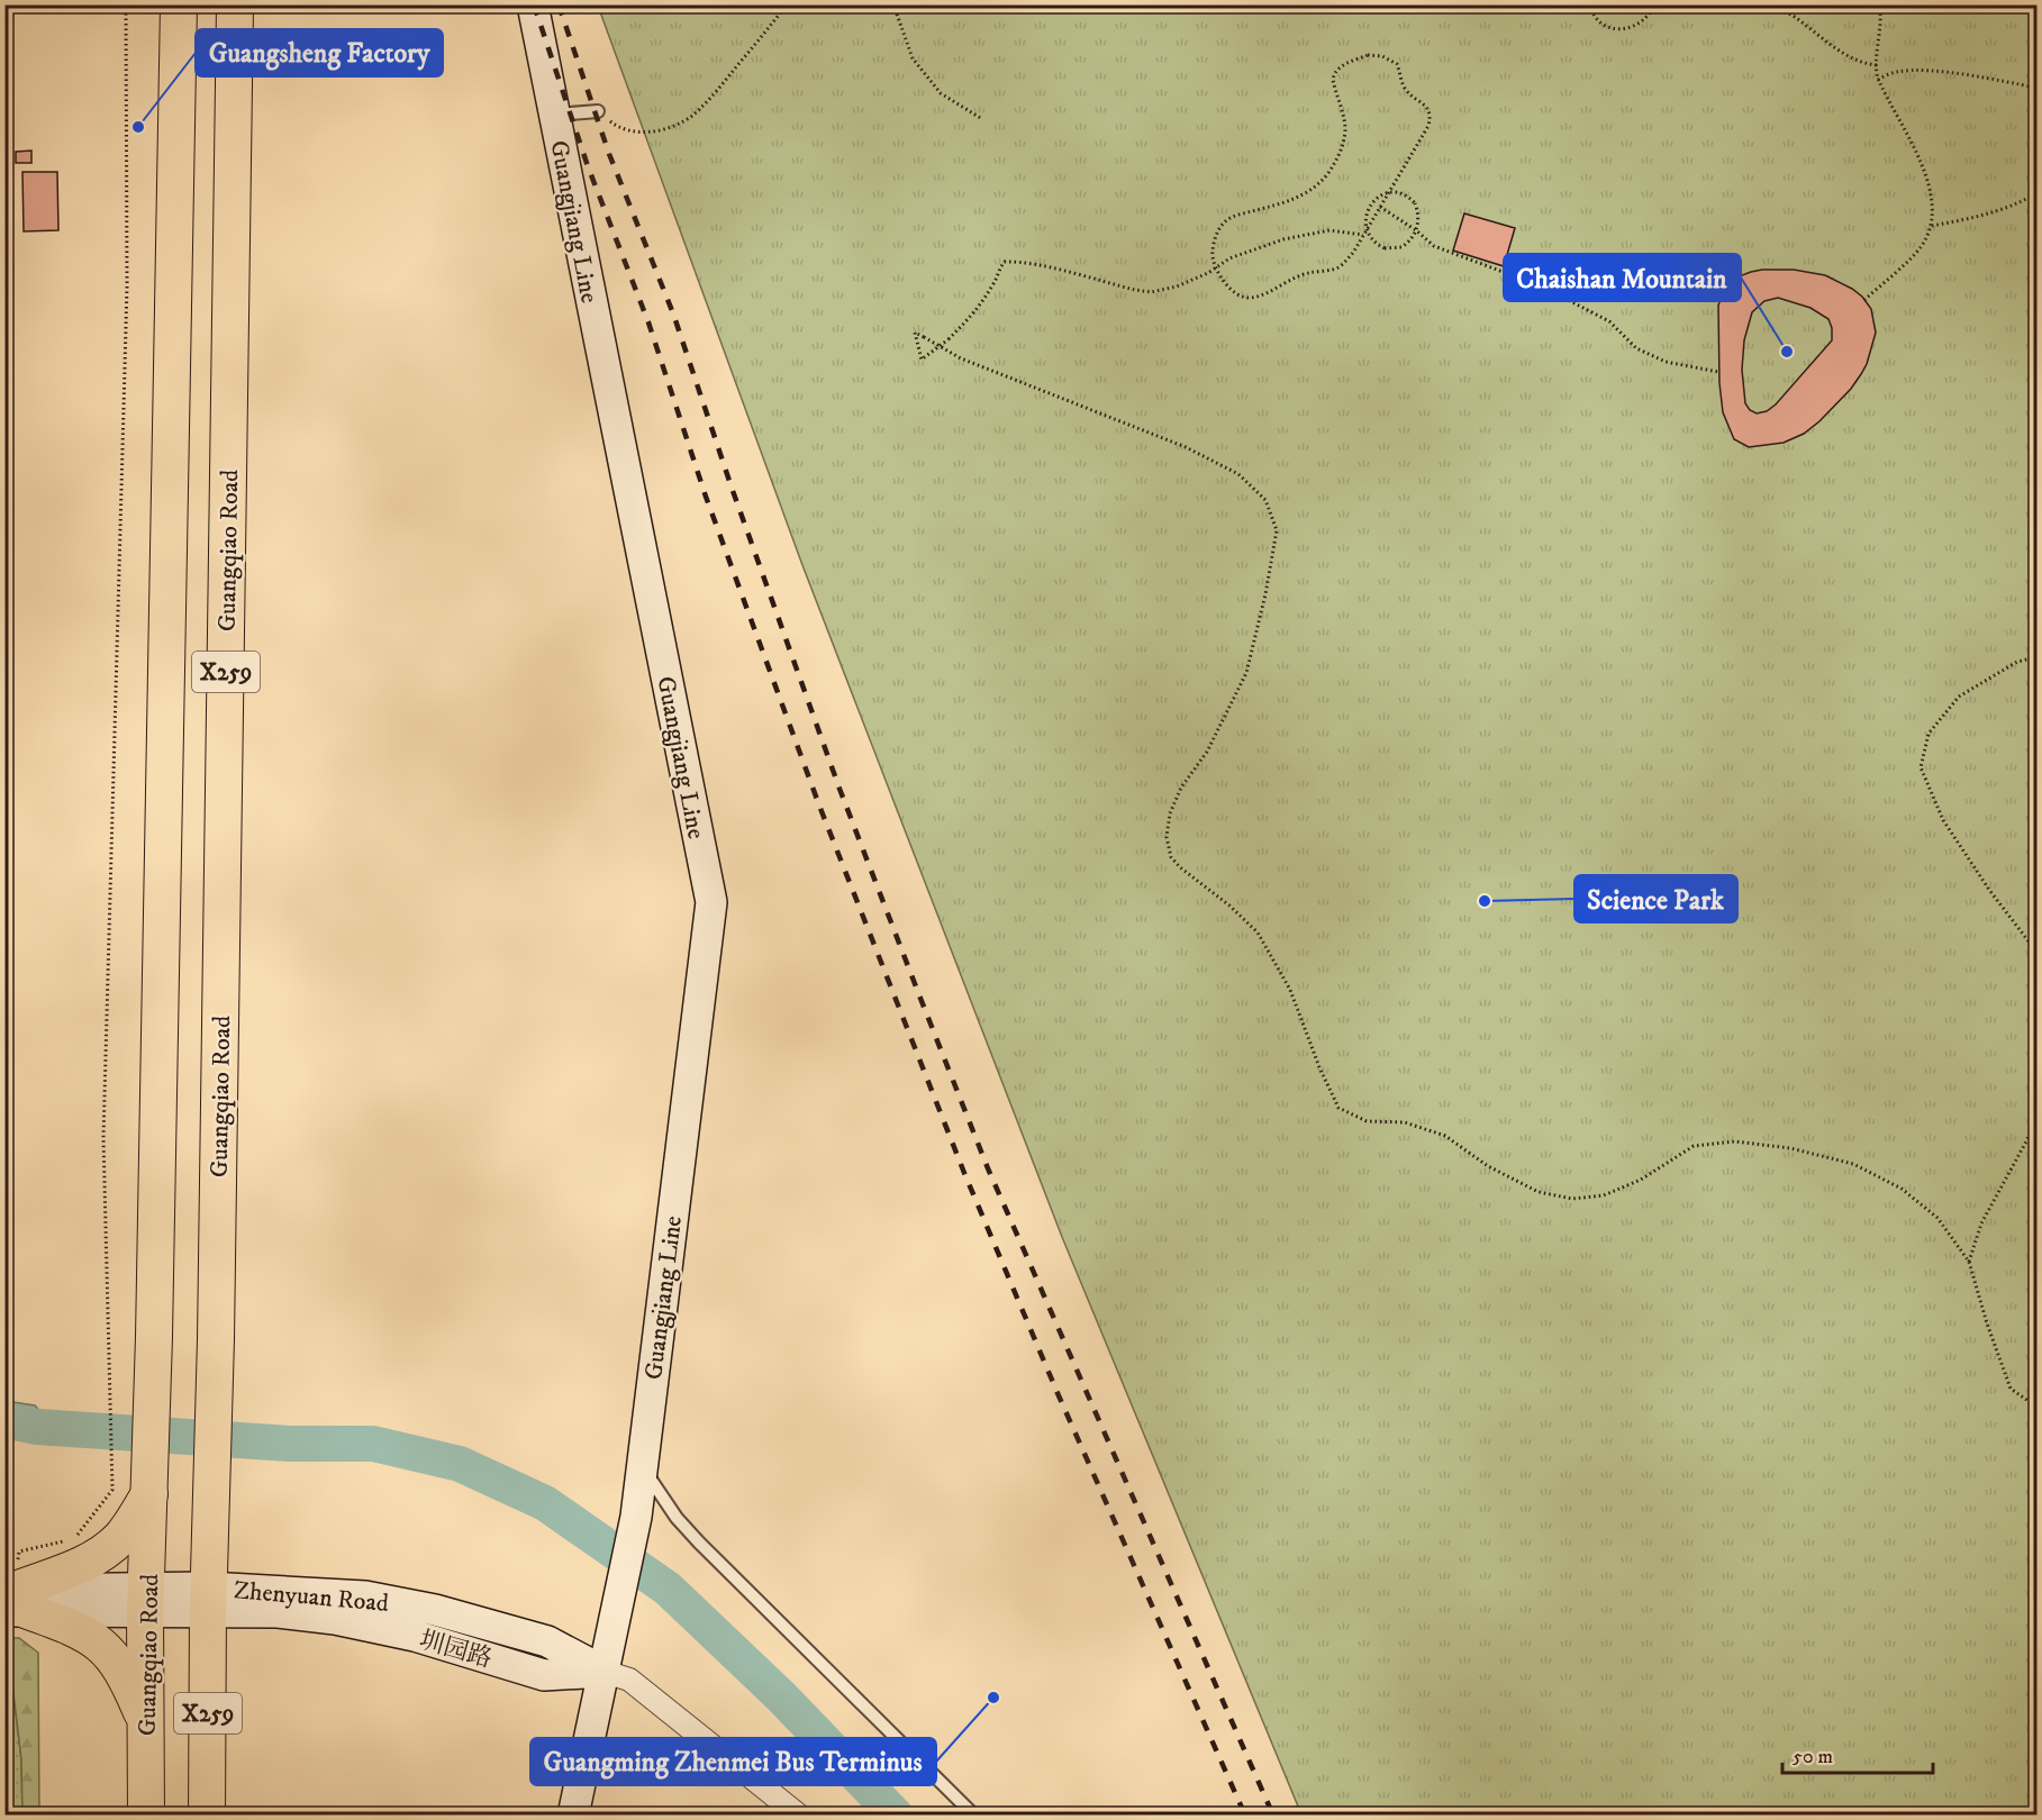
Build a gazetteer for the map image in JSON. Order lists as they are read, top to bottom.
{
  "streets": {
    "main road": ["Guangqiao Road", "X259"],
    "street": ["Guangjiang Line", "Zhenyuan Road", "圳园路"]
  },
  "crossings": [
    ["Guangjiang Line", "圳园路"],
    ["Guangqiao Road", "X259"],
    ["Guangqiao Road", "Zhenyuan Road"],
    ["Guangqiao Road", "圳园路"],
    ["X259", "Zhenyuan Road"],
    ["X259", "圳园路"],
    ["Zhenyuan Road", "圳园路"]
  ],
  "places": [
    "Guangsheng Factory",
    "Chaishan Mountain",
    "Science Park",
    "Guangming Zhenmei Bus Terminus"
  ],
  "scale_bar": "50 m"
}
